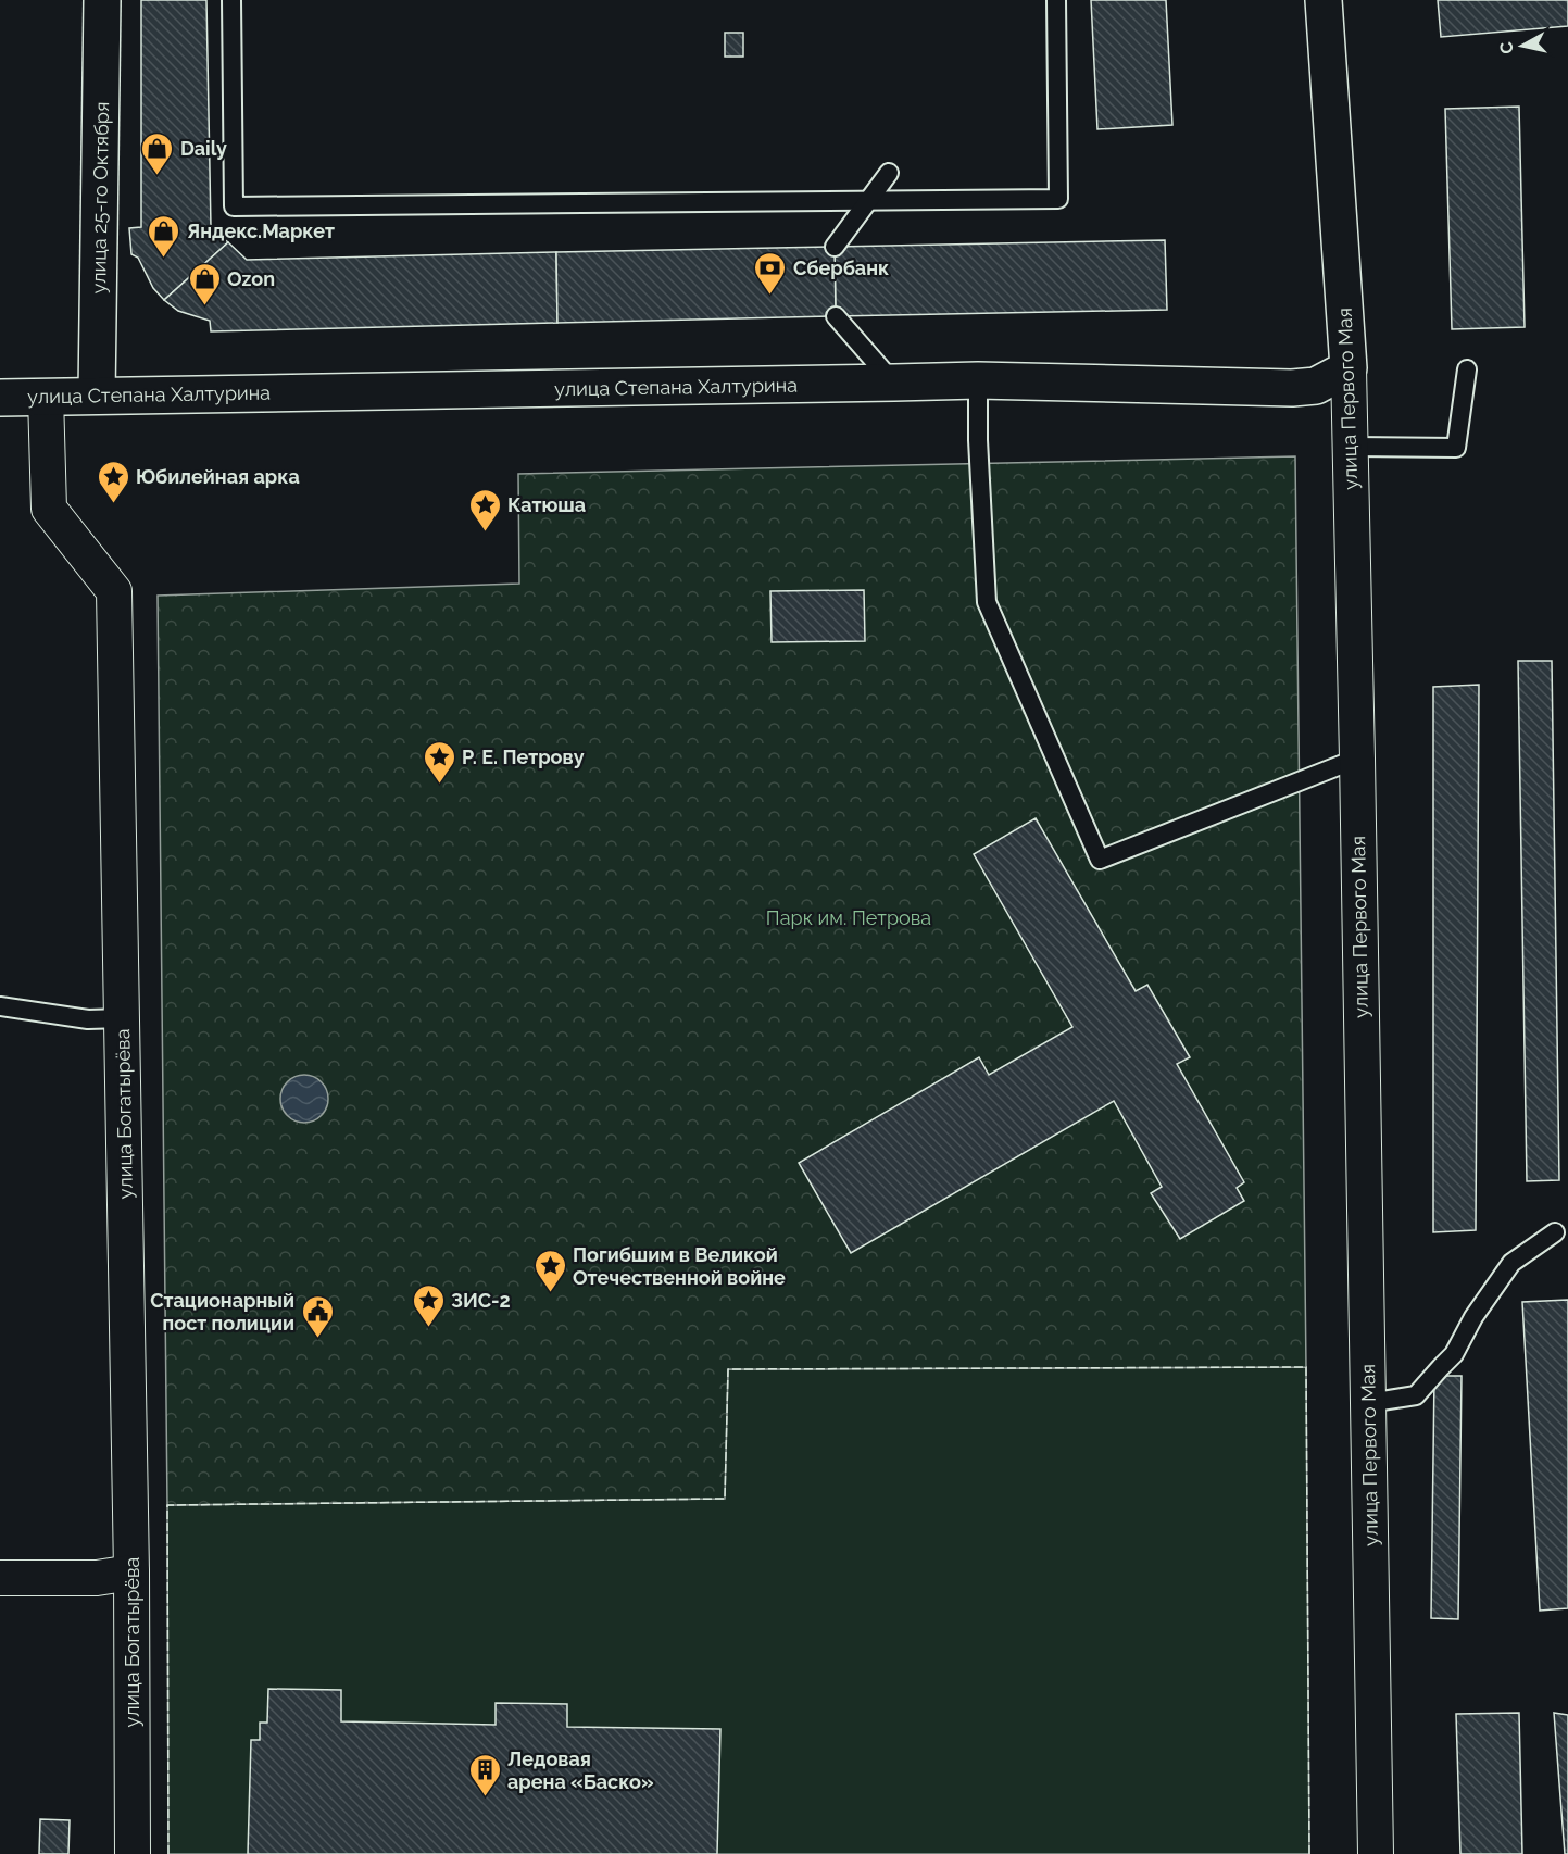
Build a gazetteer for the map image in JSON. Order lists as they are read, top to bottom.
{
  "streets": {
    "street": [
      "улица 25-го Октября",
      "улица Степана Халтурина",
      "улица Первого Мая",
      "улица Богатырёва"
    ]
  },
  "crossings": [
    ["улица 25-го Октября", "улица Степана Халтурина"],
    ["улица Степана Халтурина", "улица Первого Мая"],
    ["улица Степана Халтурина", "улица Богатырёва"]
  ],
  "parks": ["Парк им. Петрова"],
  "places": {
    "shop": ["Daily", "Яндекс.Маркет", "Ozon"],
    "bank": ["Сбербанк"],
    "place": [
      "Юбилейная арка",
      "Катюша",
      "Р. Е. Петрову",
      "Погибшим в Великой Отечественной войне",
      "ЗИС-2"
    ],
    "public building": ["Стационарный пост полиции"],
    "building": ["Ледовая арена «Баско»"]
  },
  "north": "left"
}
